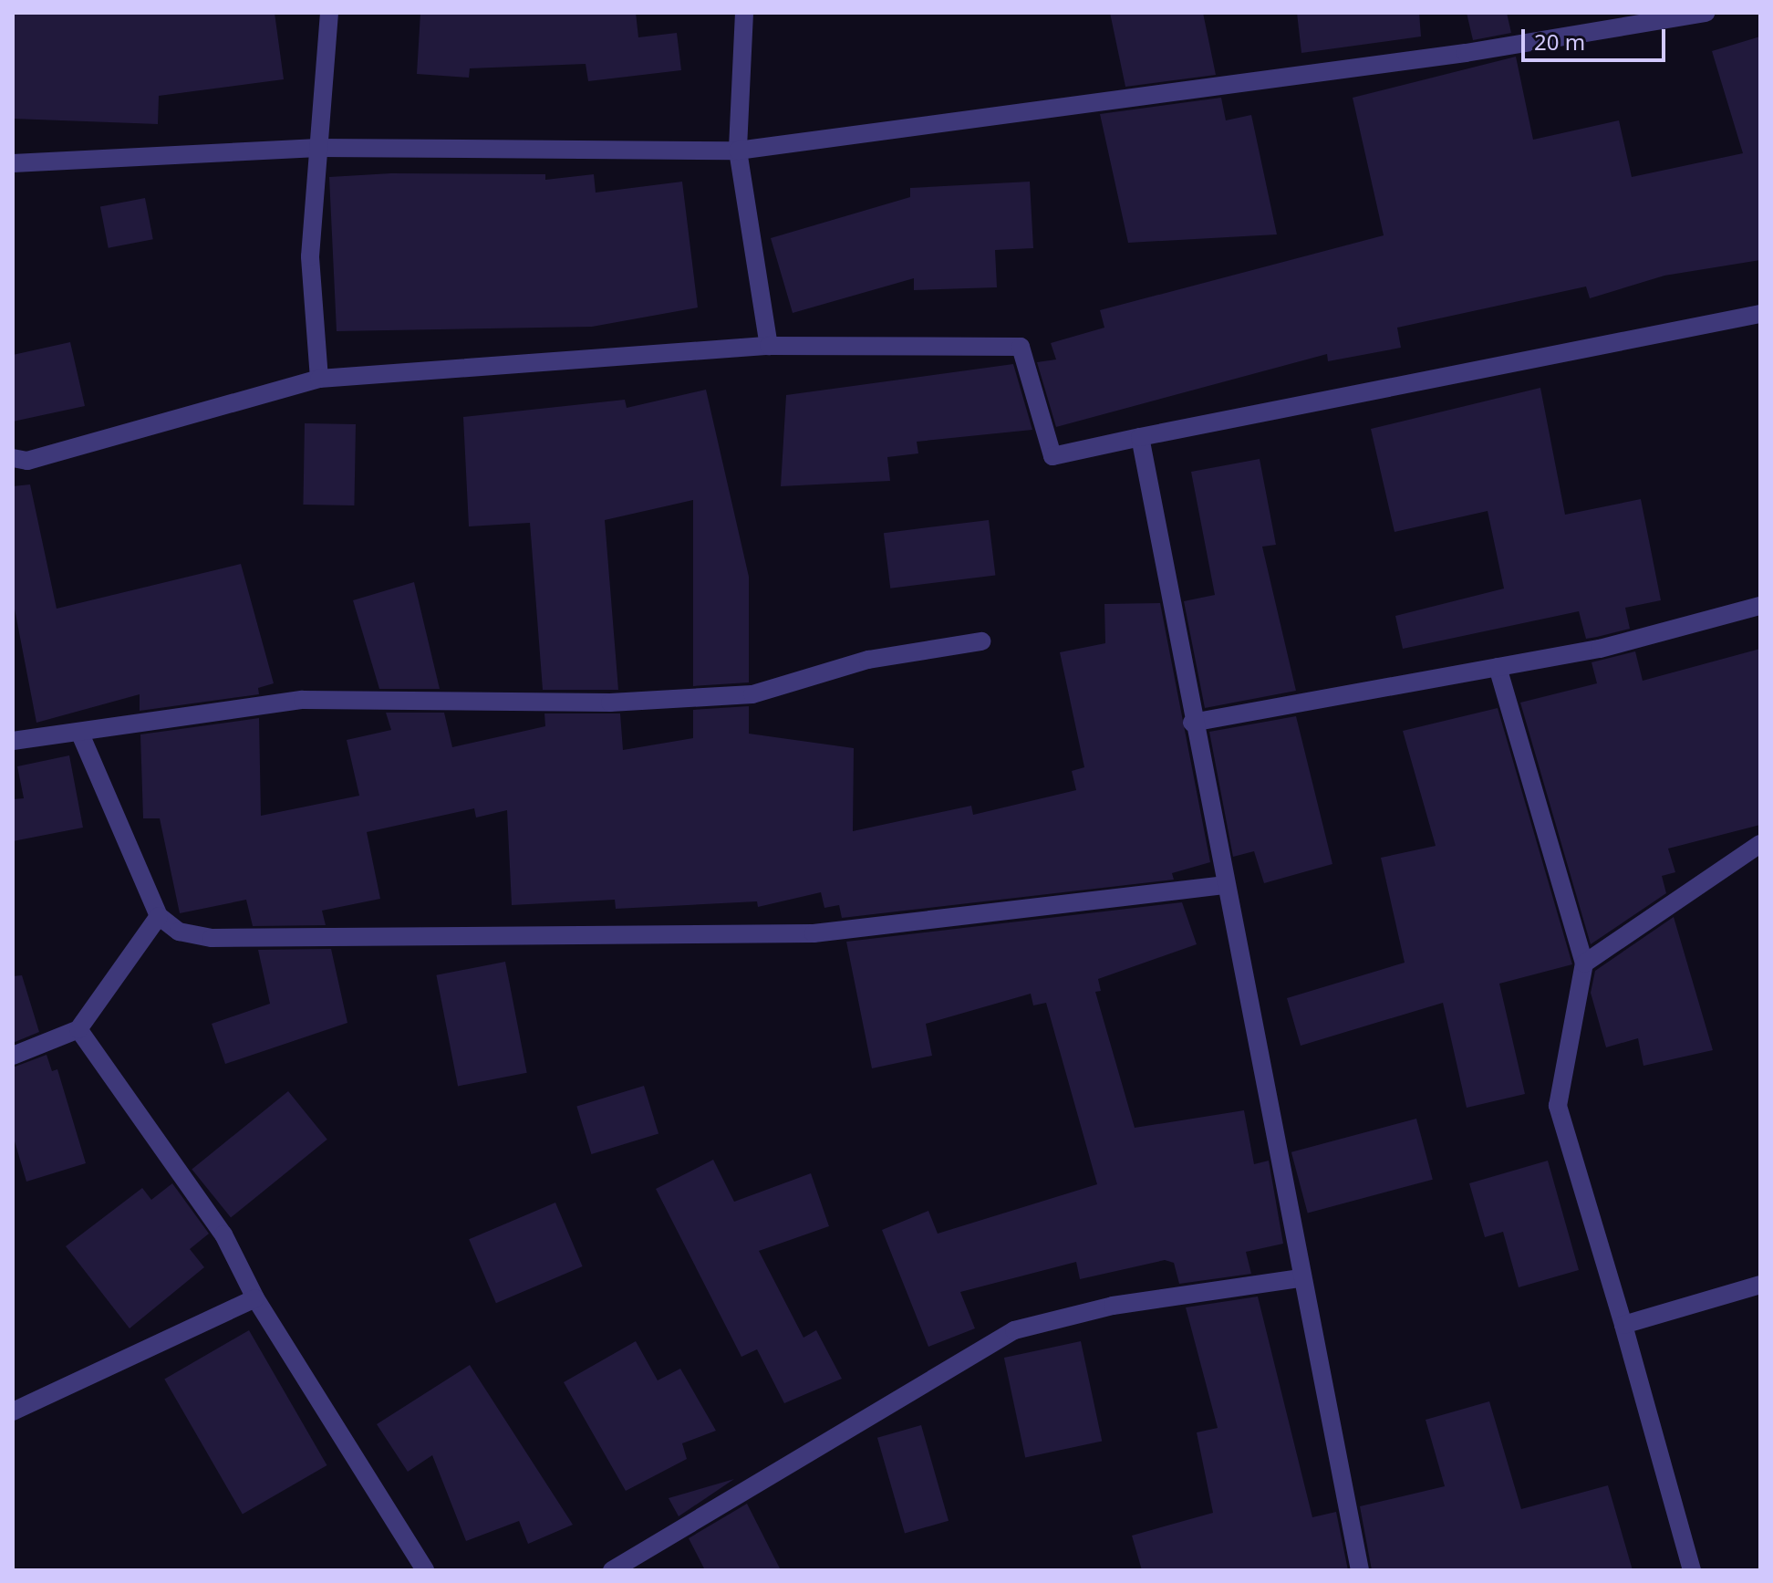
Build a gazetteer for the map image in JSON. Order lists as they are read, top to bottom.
{
  "scale_bar": "20 m"
}
